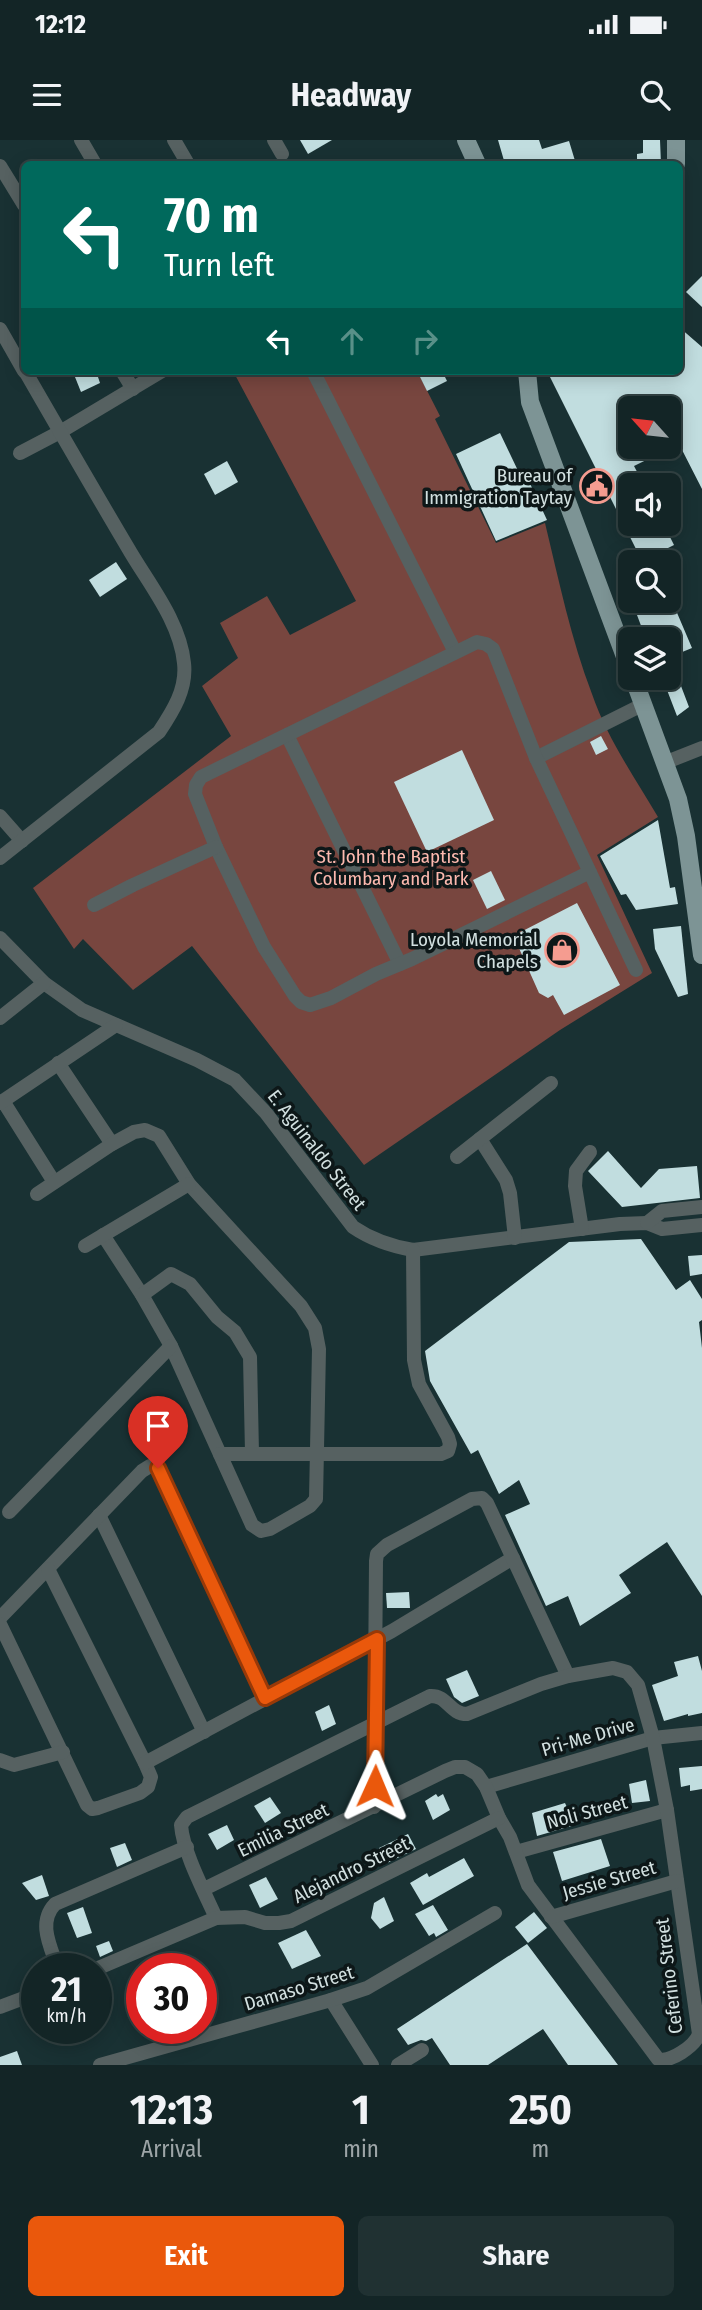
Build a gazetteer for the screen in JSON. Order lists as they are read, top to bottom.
{
  "streets": {
    "street": [
      "E. Aguinaldo Street",
      "Pri-Me Drive",
      "Noli Street",
      "Emilia Street",
      "Alejandro Street",
      "Jessie Street",
      "Ceferino Street",
      "Damaso Street"
    ]
  },
  "crossings": [
    ["Pri-Me Drive", "Emilia Street"],
    ["Pri-Me Drive", "Ceferino Street"],
    ["Noli Street", "Ceferino Street"],
    ["Emilia Street", "Ceferino Street"],
    ["Alejandro Street", "Ceferino Street"],
    ["Jessie Street", "Ceferino Street"]
  ],
  "parks": ["St. John the Baptist Columbary and Park"],
  "places": {
    "public building": ["Bureau of Immigration Taytay"],
    "shop": ["Loyola Memorial Chapels"]
  },
  "north": "top left",
  "page": {
    "status": "12:12",
    "header": "Headway",
    "turn": ["70 m", "Turn left"],
    "speed": "21 km/h",
    "limit": "30",
    "eta": [
      "12:13",
      "Arrival",
      "1",
      "min",
      "250",
      "m"
    ],
    "buttons": ["Exit", "Share"]
  }
}
